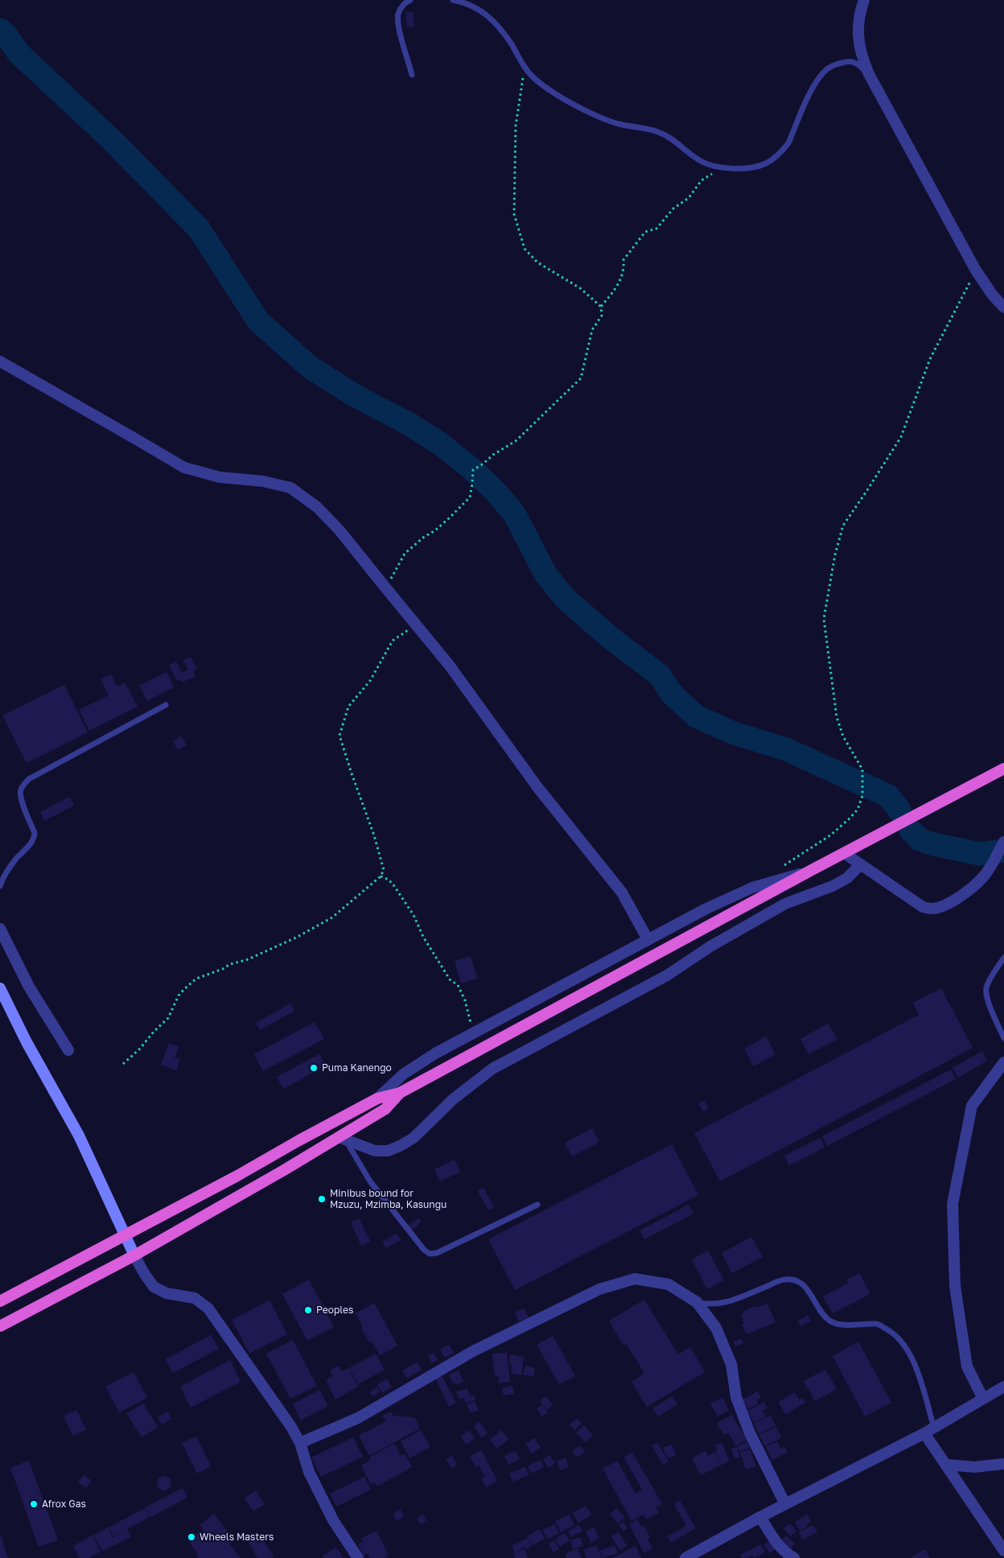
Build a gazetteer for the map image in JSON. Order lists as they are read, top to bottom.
{
  "places": [
    "Puma Kanengo",
    "Minibus bound for Mzuzu, Mzimba, Kasungu",
    "Peoples",
    "Afrox Gas",
    "Wheels Masters"
  ]
}
